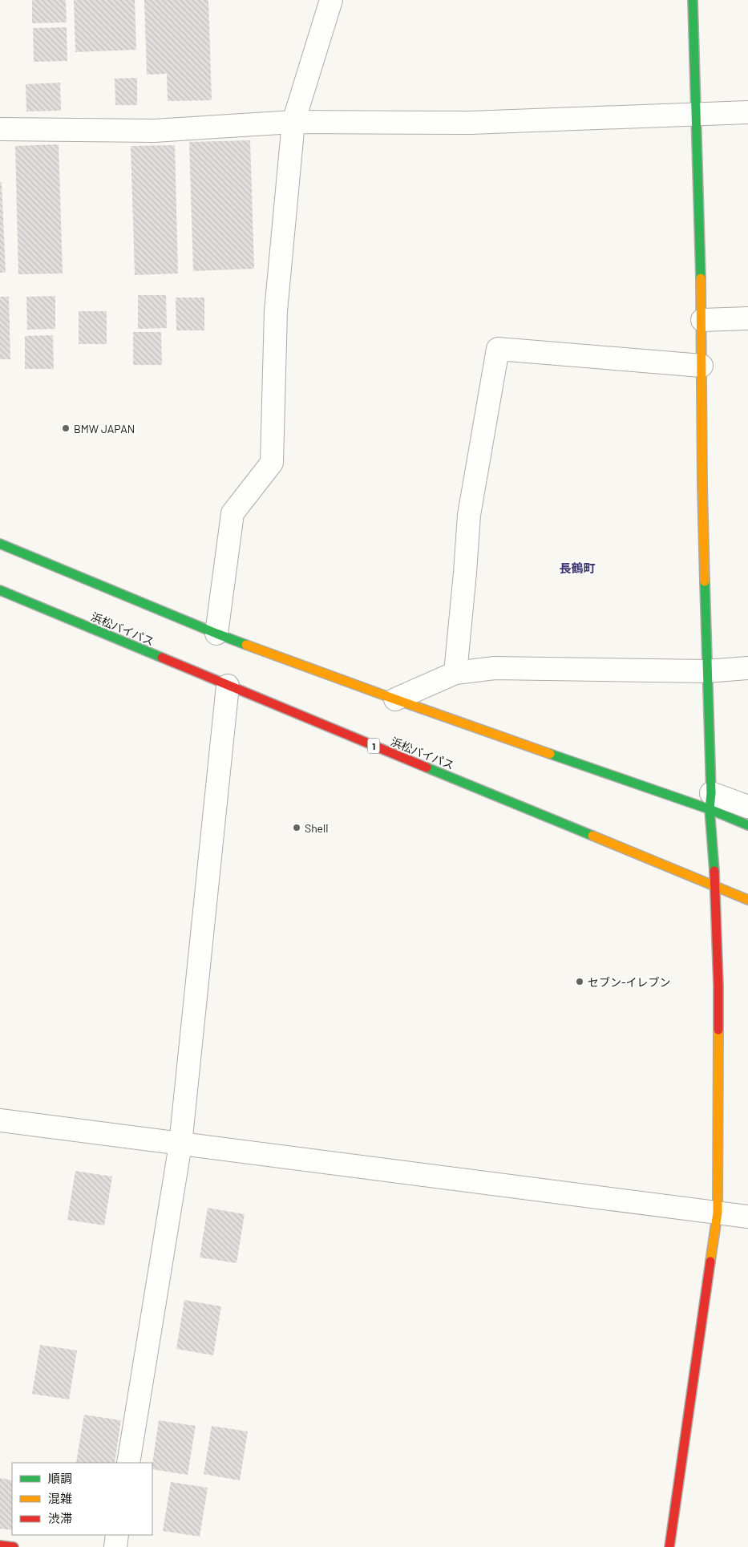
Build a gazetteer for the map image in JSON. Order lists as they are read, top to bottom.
{
  "streets": {
    "main road": ["浜松バイパス", "1"]
  },
  "districts": ["長鶴町"],
  "places": ["BMW JAPAN", "Shell", "セブン-イレブン"],
  "legend": ["順調", "混雑", "渋滞"]
}
